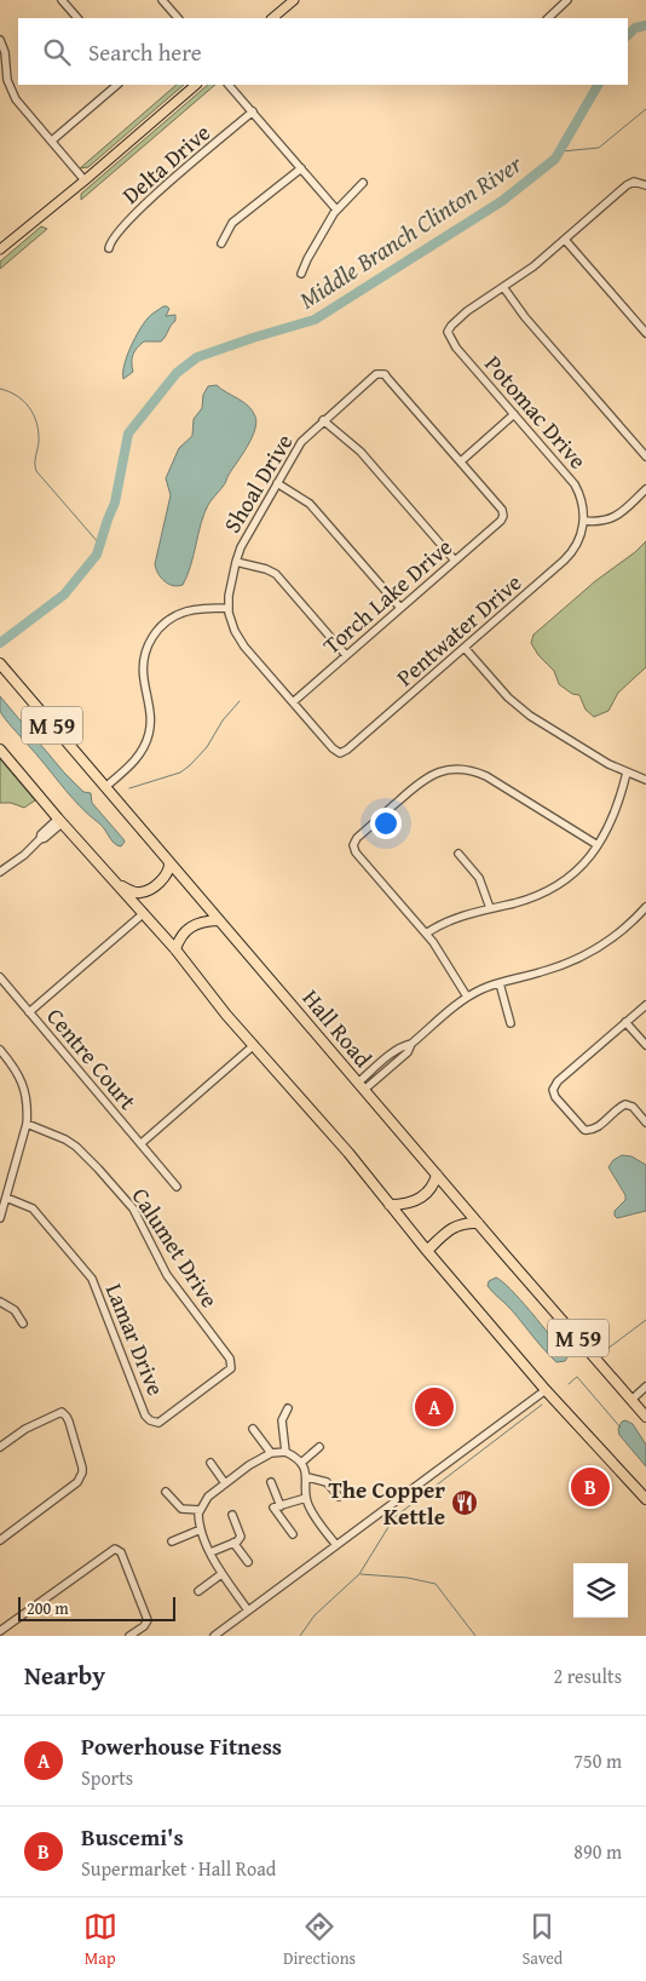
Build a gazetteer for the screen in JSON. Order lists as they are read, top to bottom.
{
  "streets": {
    "highway": ["M 59", "Hall Road"],
    "street": [
      "Delta Drive",
      "Potomac Drive",
      "Shoal Drive",
      "Torch Lake Drive",
      "Pentwater Drive",
      "Centre Court",
      "Calumet Drive",
      "Lamar Drive"
    ]
  },
  "crossings": [
    ["Potomac Drive", "Pentwater Drive"],
    ["Shoal Drive", "Torch Lake Drive"],
    ["Torch Lake Drive", "Pentwater Drive"],
    ["M 59", "Centre Court"],
    ["Calumet Drive", "Lamar Drive"]
  ],
  "water": ["Middle Branch Clinton River"],
  "places": {
    "restaurant": ["The Copper Kettle"]
  },
  "scale_bar": "200 m",
  "page": {
    "search": "Search here",
    "pins": ["A", "B"],
    "scale": "200 m",
    "heading": ["Nearby", "2 results"],
    "list": [
      {
        "mark": "A",
        "name": "Powerhouse Fitness",
        "note": "Sports",
        "value": "750 m"
      },
      {
        "mark": "B",
        "name": "Buscemi's",
        "note": "Supermarket · Hall Road",
        "value": "890 m"
      }
    ],
    "nav": ["Map", "Directions", "Saved"]
  }
}
